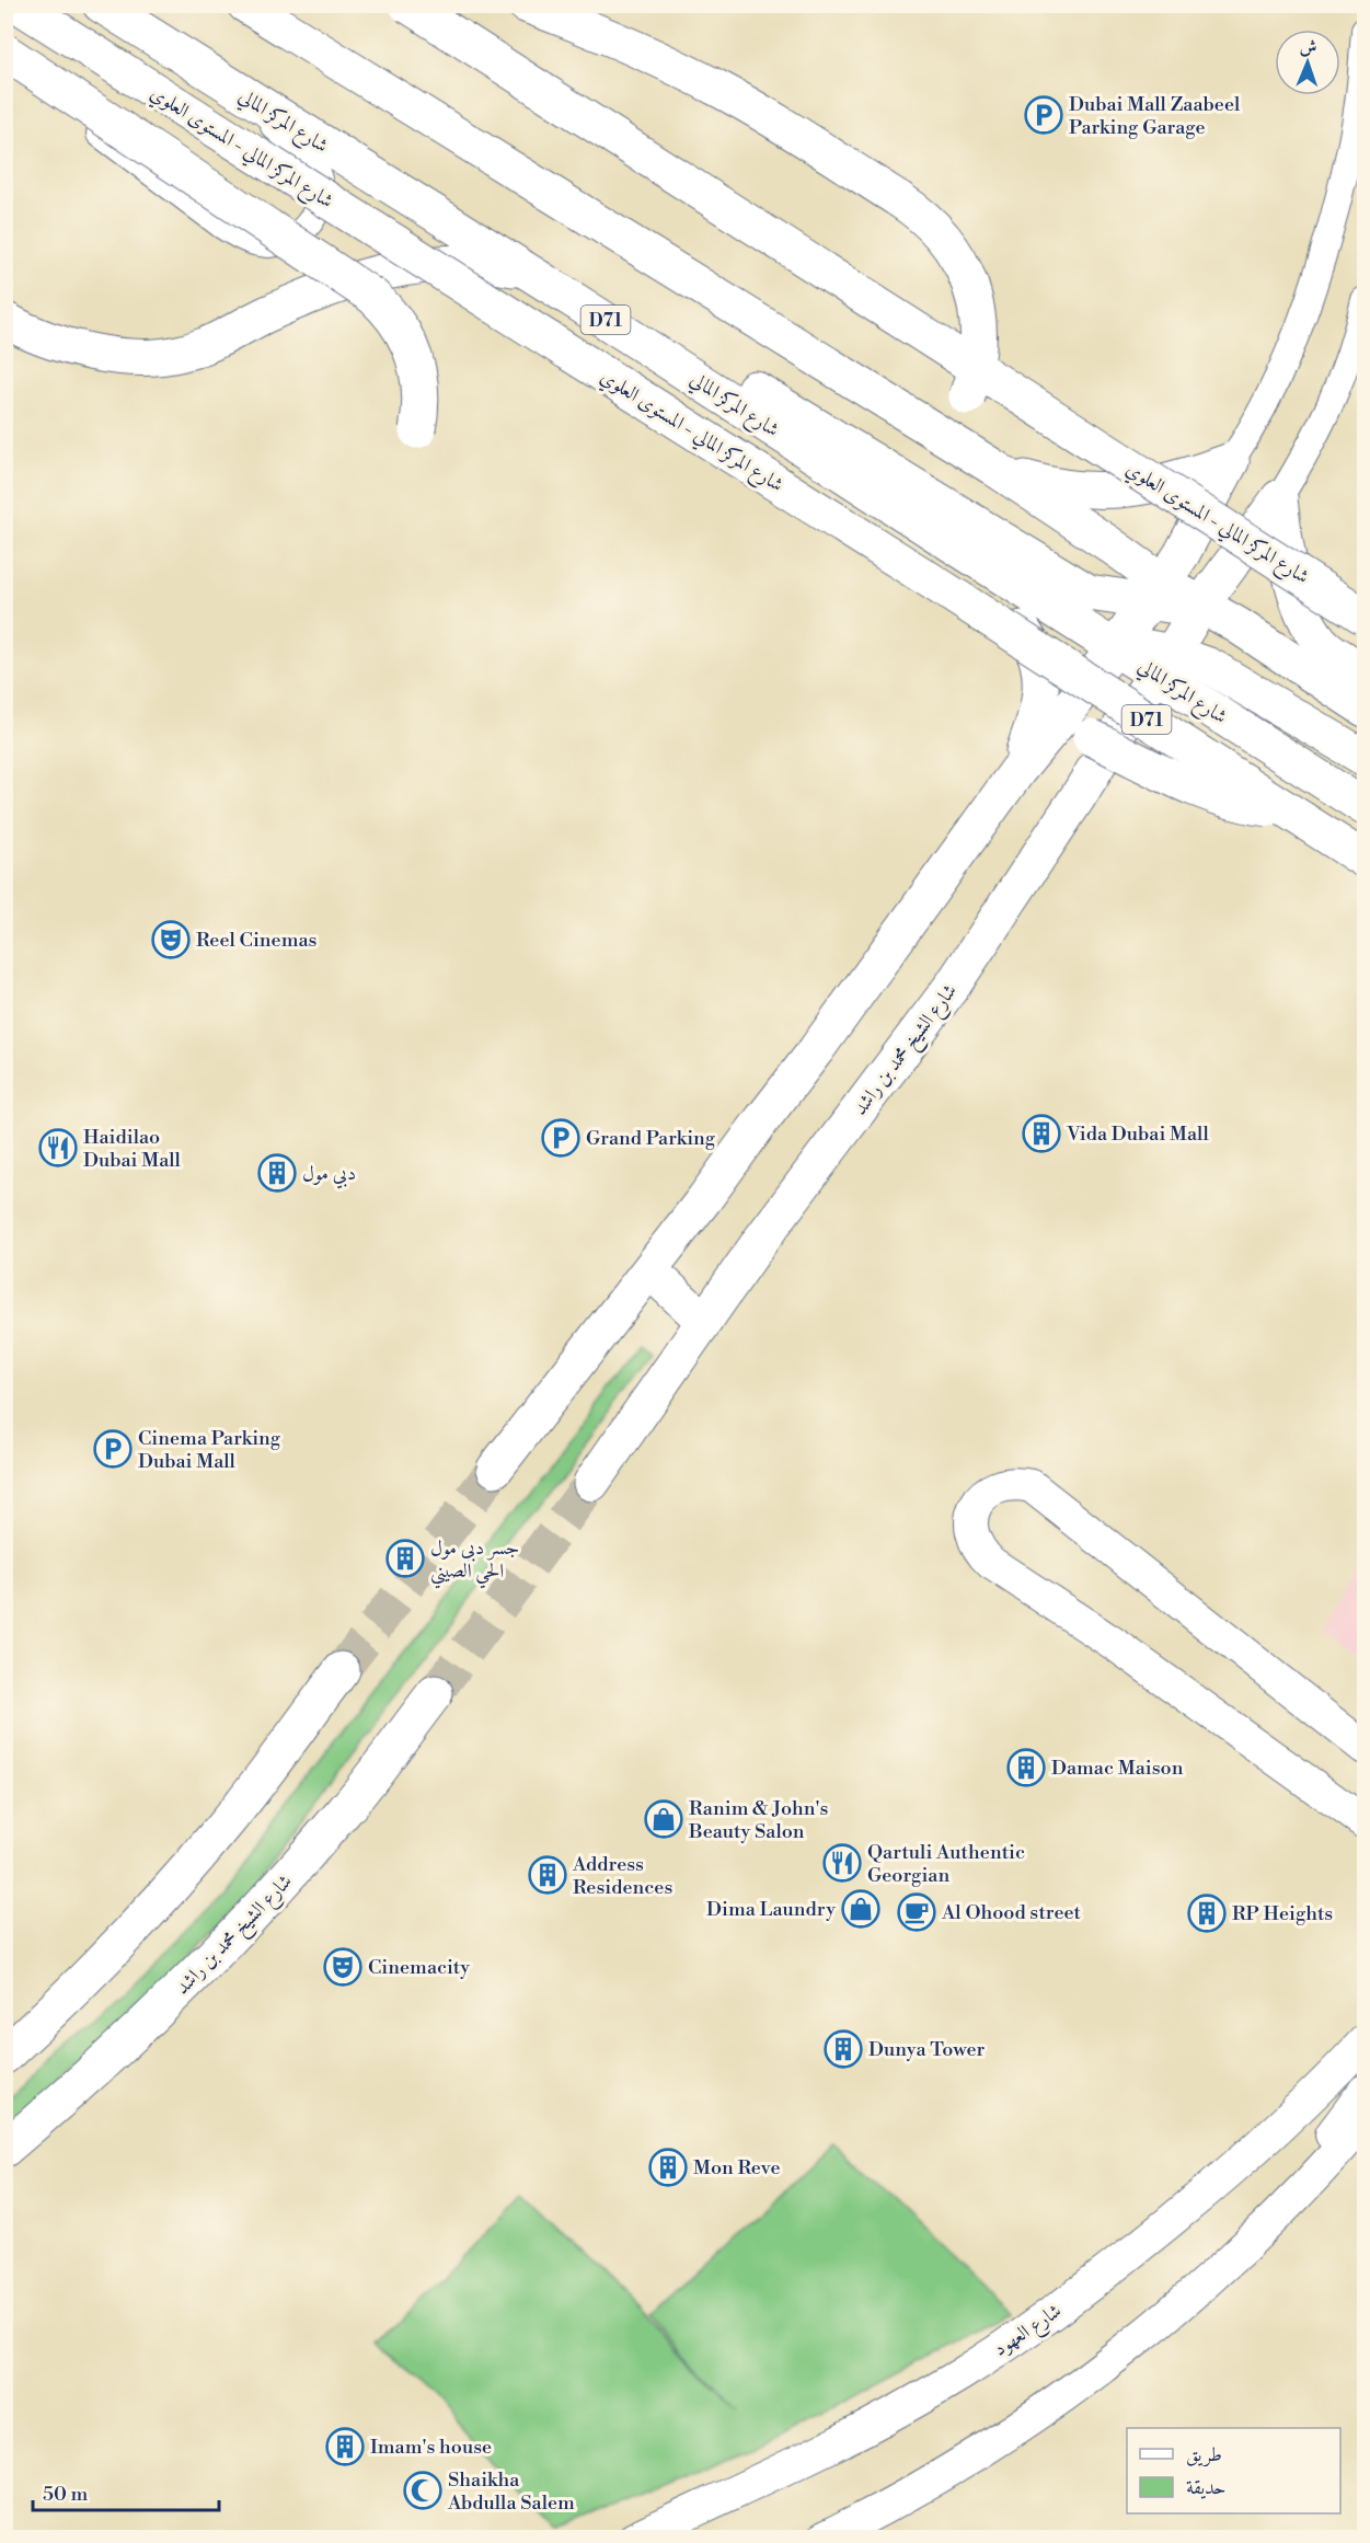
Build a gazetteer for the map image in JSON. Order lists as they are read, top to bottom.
{
  "streets": {
    "main road": [
      "شارع المركز المالي",
      "شارع المركز المالي - المستوى العلوي",
      "D71",
      "شارع الشيخ محمد بن راشد"
    ],
    "street": ["شارع العهود"]
  },
  "places": {
    "parking": ["Dubai Mall Zaabeel Parking Garage", "Grand Parking", "Cinema Parking Dubai Mall"],
    "theatre": ["Reel Cinemas", "Cinemacity"],
    "building": [
      "Vida Dubai Mall",
      "دبي مول",
      "جسر دبي مول الحي الصيني",
      "Damac Maison",
      "Address Residences",
      "RP Heights",
      "Dunya Tower",
      "Mon Reve",
      "Imam's house"
    ],
    "restaurant": ["Haidilao Dubai Mall", "Qartuli Authentic Georgian"],
    "shop": ["Ranim & John's Beauty Salon", "Dima Laundry"],
    "cafe": ["Al Ohood street"],
    "mosque": ["Shaikha Abdulla Salem"]
  },
  "legend": ["طريق", "حديقة"],
  "scale_bar": "50 m",
  "north": "top"
}
